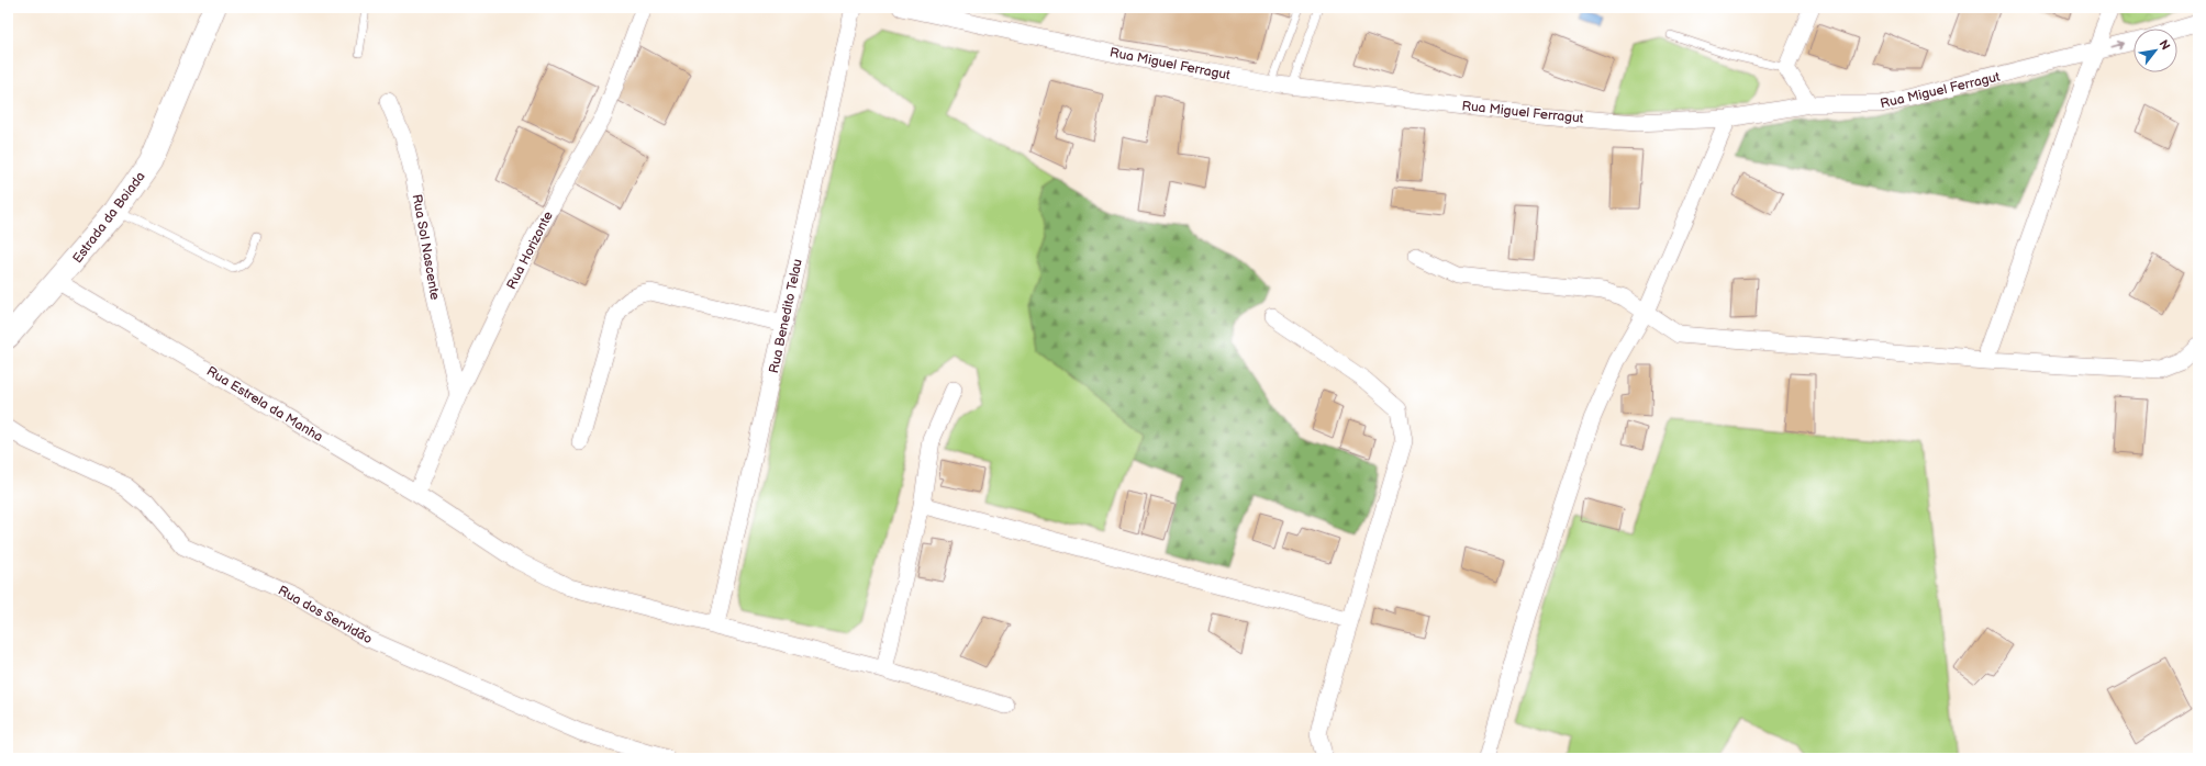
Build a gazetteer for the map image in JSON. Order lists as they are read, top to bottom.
{
  "streets": {
    "main road": ["Estrada da Boiada"],
    "street": [
      "Rua Miguel Ferragut",
      "Rua Sol Nascente",
      "Rua Horizonte",
      "Rua Benedito Telau",
      "Rua Estrela da Manha",
      "Rua dos Servidão"
    ]
  },
  "crossings": [
    ["Estrada da Boiada", "Rua Estrela da Manha"],
    ["Rua Sol Nascente", "Rua Horizonte"],
    ["Rua Horizonte", "Rua Estrela da Manha"],
    ["Rua Benedito Telau", "Rua Estrela da Manha"]
  ],
  "north": "top right"
}
